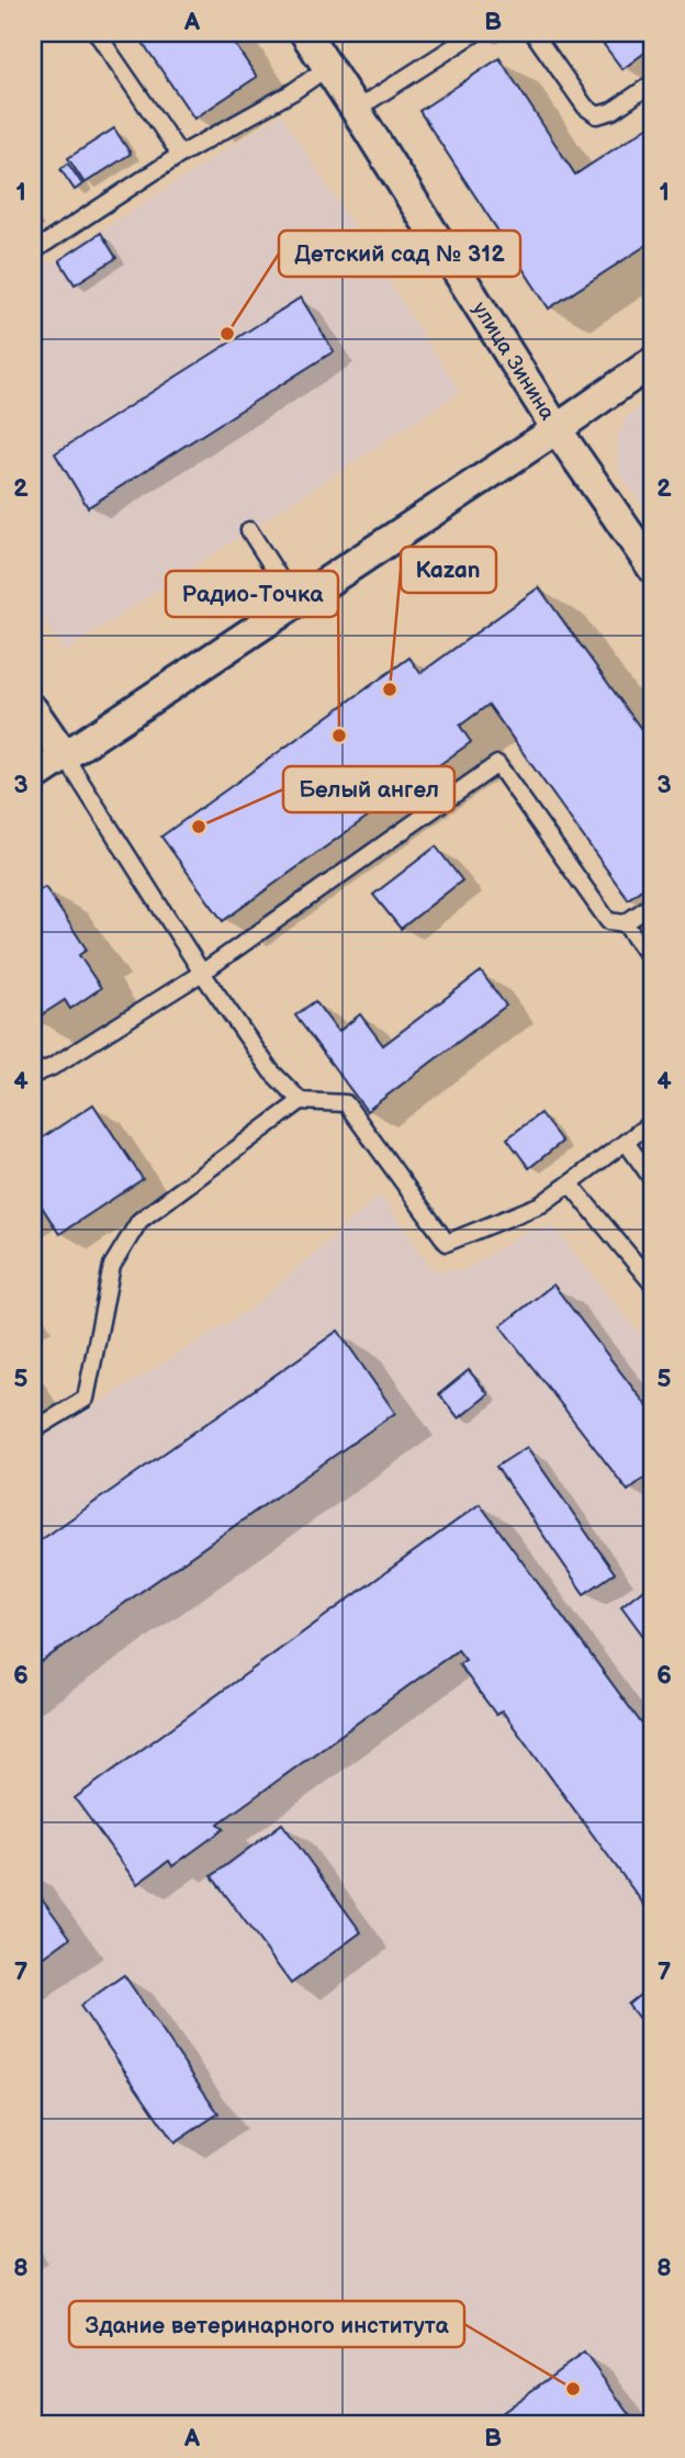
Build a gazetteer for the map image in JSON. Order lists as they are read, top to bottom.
{
  "streets": {
    "street": ["улица Зинина"]
  },
  "places": [
    "Детский сад № 312",
    "Kazan",
    "Радио-Точка",
    "Белый ангел",
    "Здание ветеринарного института"
  ],
  "grid": {
    "columns": ["A", "B"],
    "rows": [
      "1",
      "2",
      "3",
      "4",
      "5",
      "6",
      "7",
      "8"
    ]
  }
}
